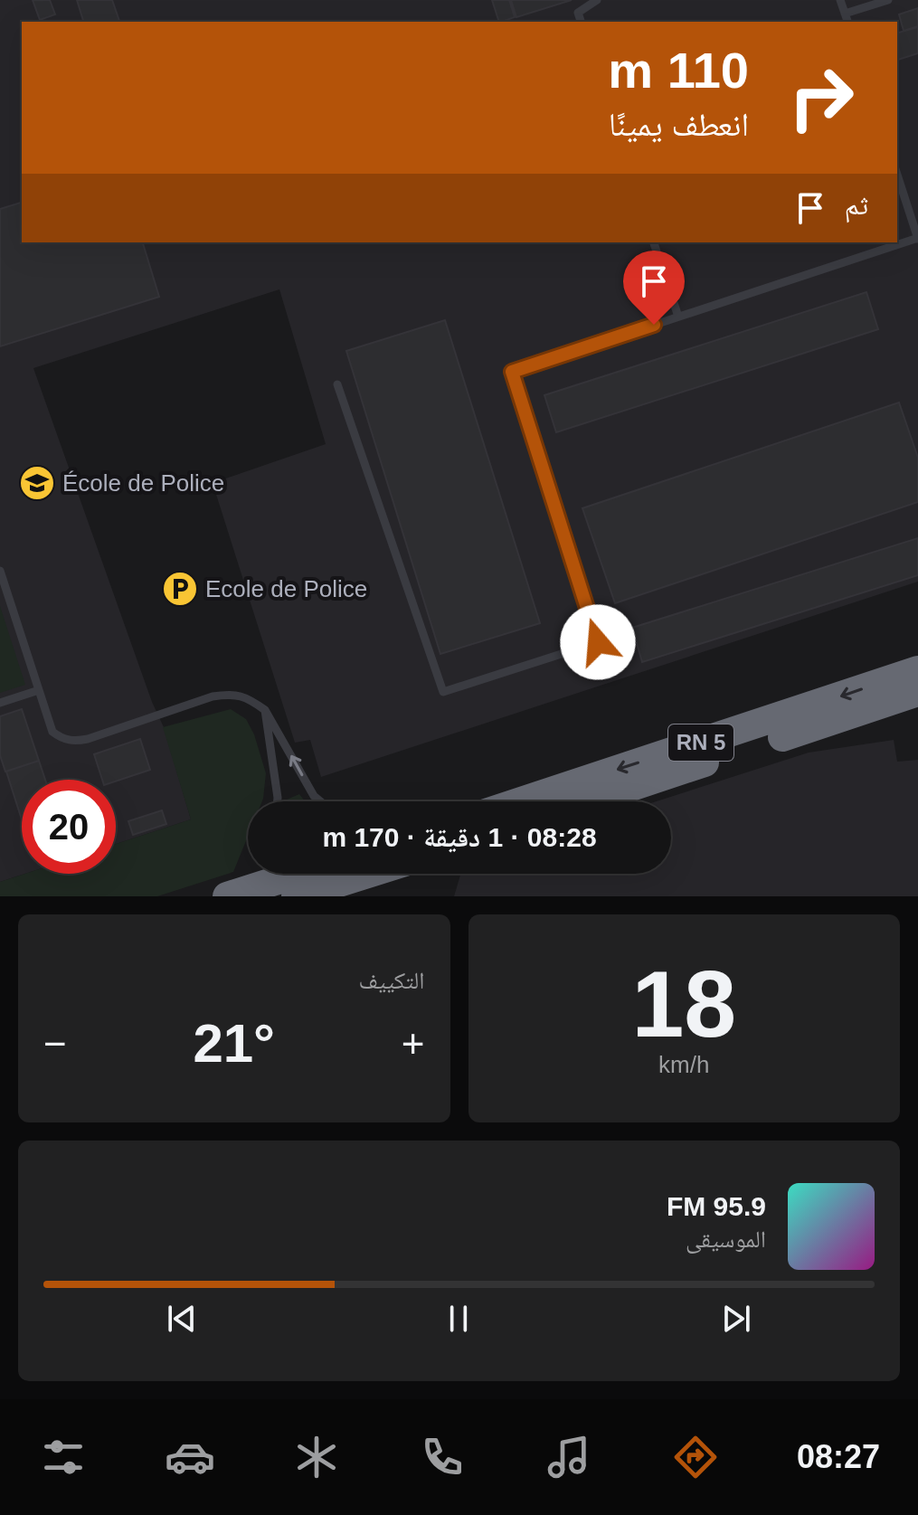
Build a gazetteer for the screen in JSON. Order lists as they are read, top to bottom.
{
  "streets": {
    "highway": ["RN 5"]
  },
  "places": {
    "school or university": ["École de Police"],
    "parking": ["Ecole de Police"]
  },
  "page": {
    "turn": ["110 m", "انعطف يمينًا"],
    "then": "ثم",
    "limit": "20",
    "trip": "08:28 · 1 دقيقة · 170 m",
    "tile": [
      ["18", "km/h"],
      "التكييف"
    ],
    "heat": ["−", "21°", "+"],
    "song": ["95.9 FM", "الموسيقى"],
    "tabs": "08:27"
  }
}
